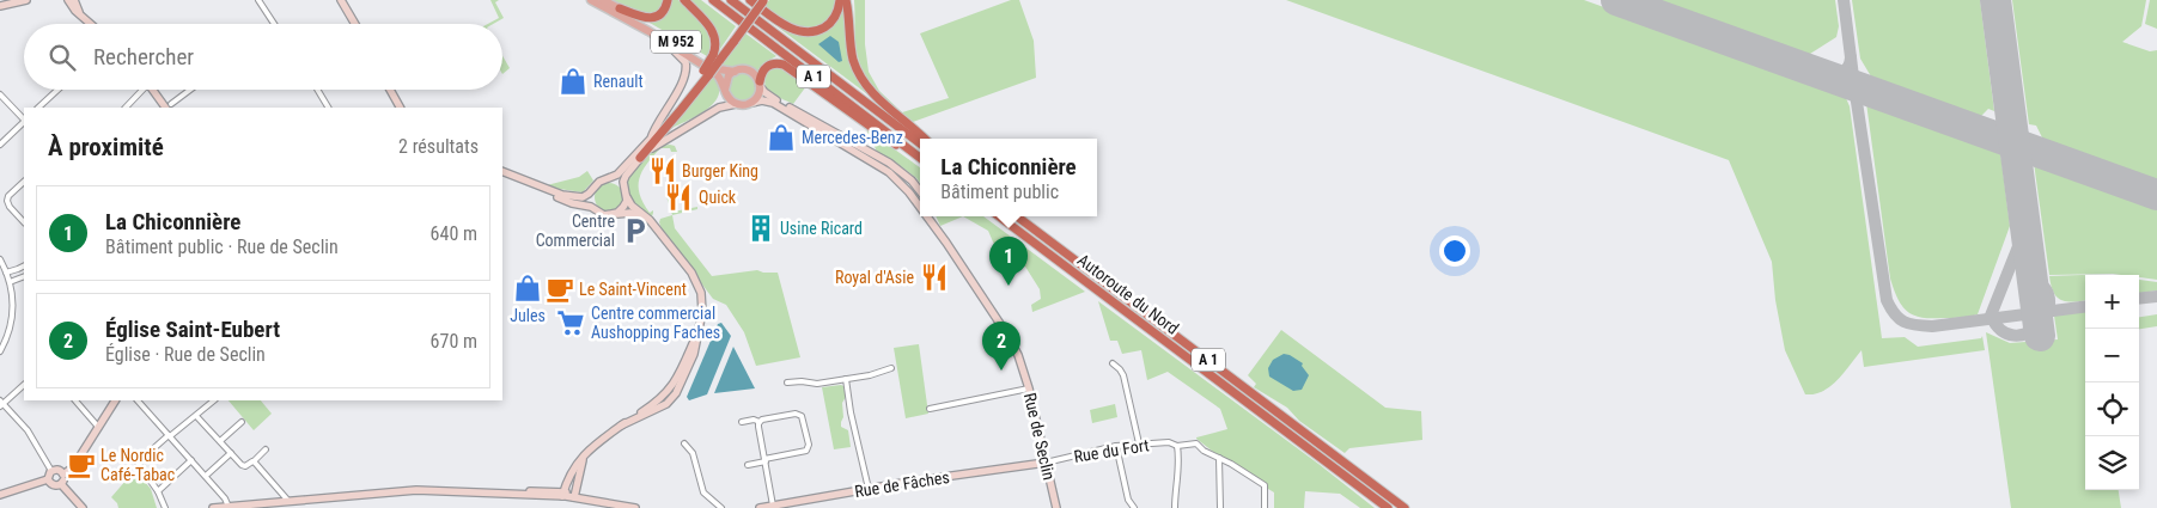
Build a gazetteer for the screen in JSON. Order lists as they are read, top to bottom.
{
  "streets": {
    "highway": ["A 1", "Autoroute du Nord"],
    "main road": ["M 952"],
    "street": ["Rue de Seclin", "Rue du Fort", "Rue de Fâches"]
  },
  "crossings": [
    ["M 952", "Rue de Seclin"],
    ["Rue de Seclin", "Rue du Fort"],
    ["Rue de Seclin", "Rue de Fâches"],
    ["Rue du Fort", "Rue de Fâches"]
  ],
  "places": {
    "shop": ["Renault", "Mercedes-Benz", "Jules"],
    "restaurant": ["Burger King", "Quick", "Royal d'Asie"],
    "building": ["Usine Ricard"],
    "parking": ["Centre Commercial"],
    "cafe": ["Le Saint-Vincent", "Le Nordic Café-Tabac"],
    "supermarket": ["Centre commercial Aushopping Faches"]
  },
  "page": {
    "search": "Rechercher",
    "heading": ["À proximité", "2 résultats"],
    "popup": ["La Chiconnière", "Bâtiment public"],
    "list": [
      {
        "mark": "1",
        "name": "La Chiconnière",
        "note": "Bâtiment public · Rue de Seclin",
        "value": "640 m"
      },
      {
        "mark": "2",
        "name": "Église Saint-Eubert",
        "note": "Église · Rue de Seclin",
        "value": "670 m"
      }
    ],
    "pins": ["1", "2"],
    "map_buttons": ["+", "−"]
  }
}
